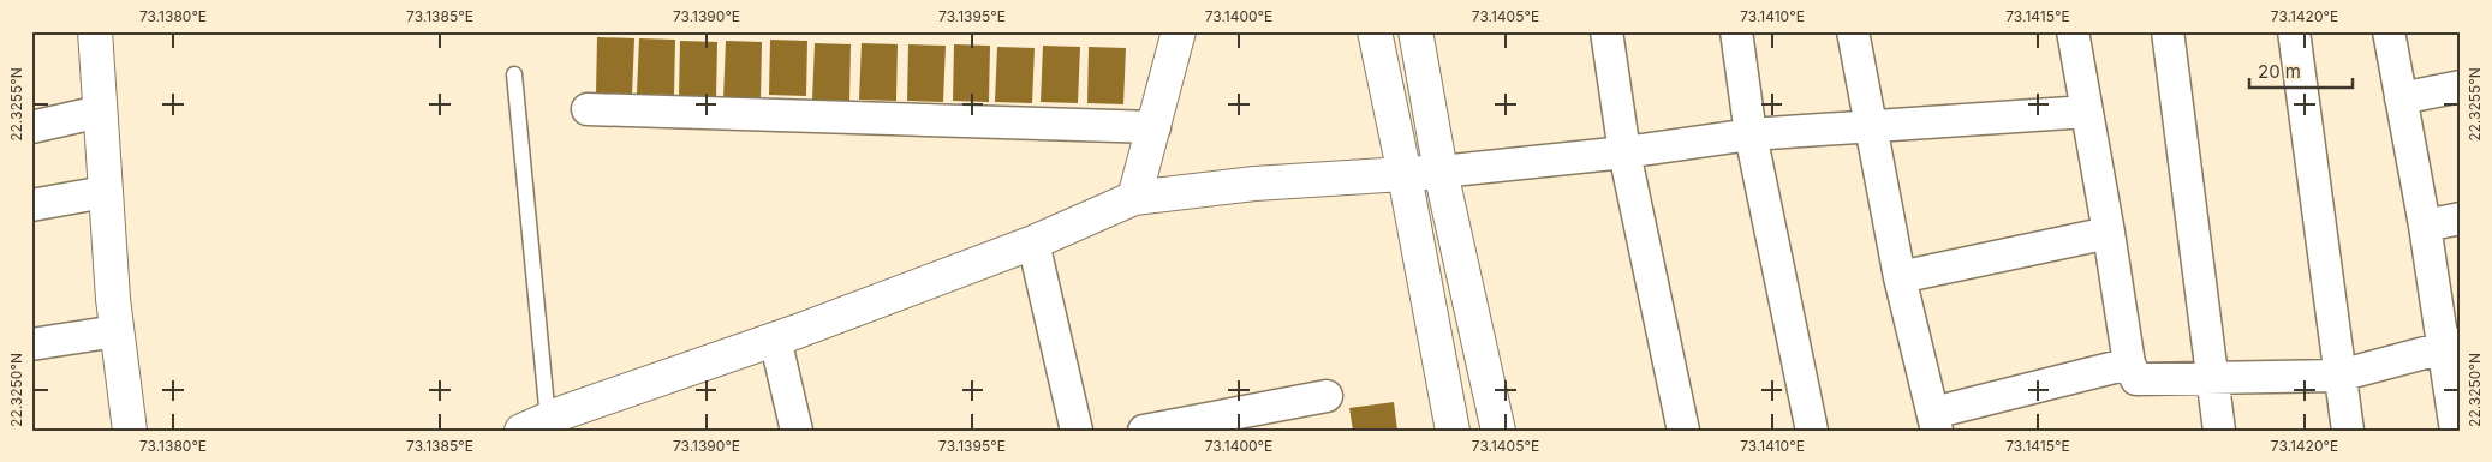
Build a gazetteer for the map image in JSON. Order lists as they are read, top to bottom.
{
  "scale_bar": "20 m",
  "coordinates": [
    "73.1380°E",
    "73.1385°E",
    "73.1390°E",
    "73.1395°E",
    "73.1400°E",
    "73.1405°E",
    "73.1410°E",
    "73.1415°E",
    "73.1420°E",
    "22.3255°N",
    "22.3250°N"
  ]
}
